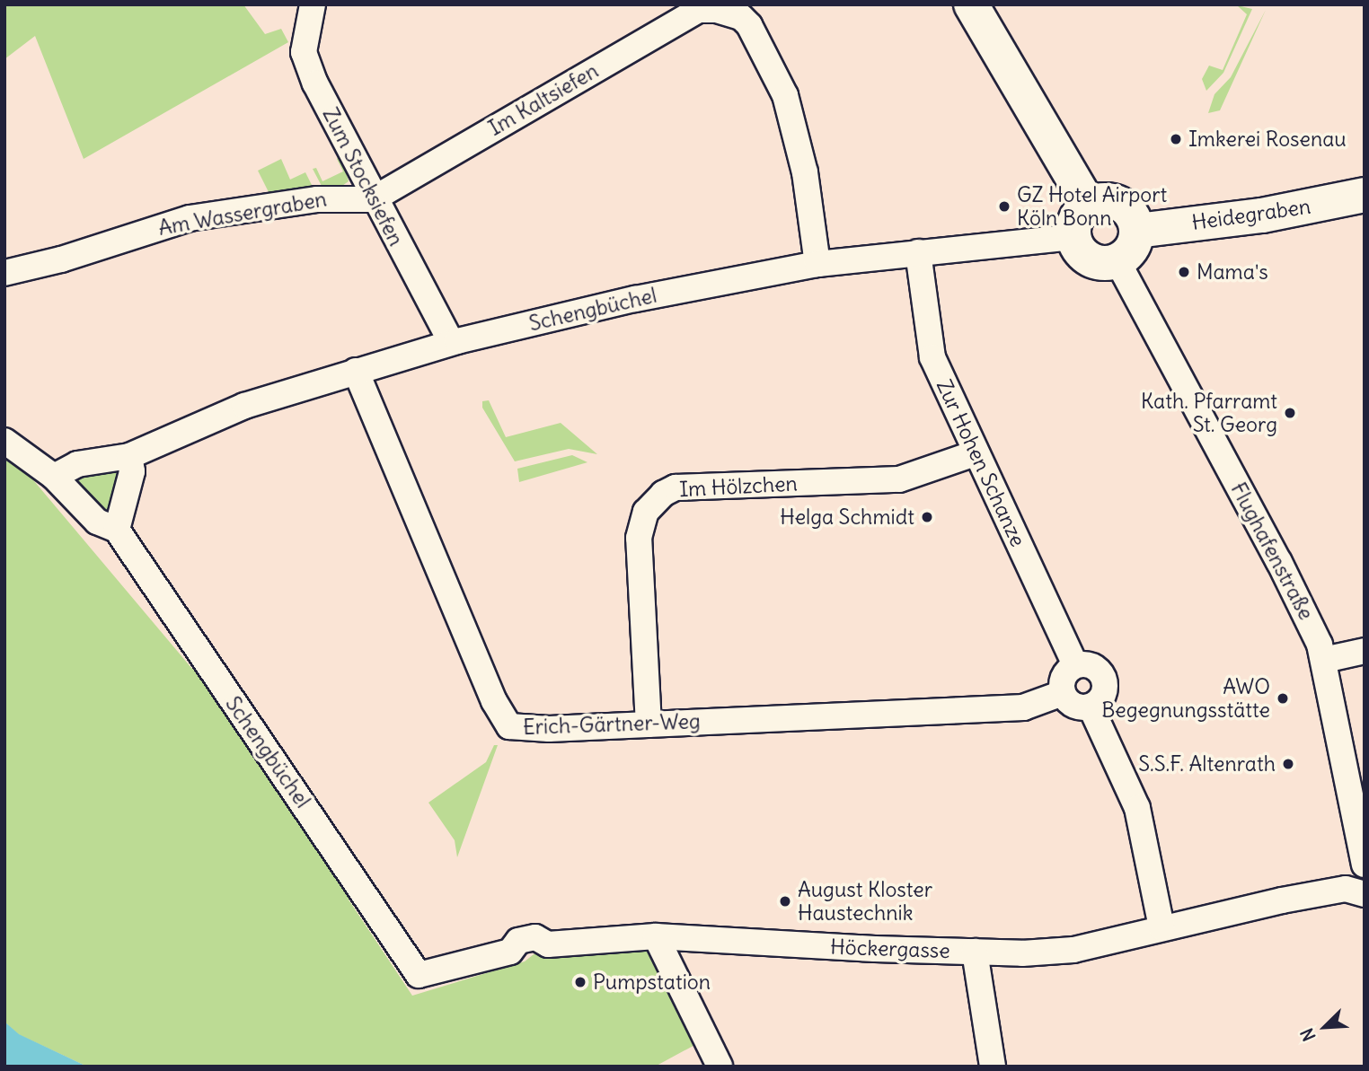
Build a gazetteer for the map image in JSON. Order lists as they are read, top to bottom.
{
  "streets": {
    "main road": ["Heidegraben"],
    "street": [
      "Im Kaltsiefen",
      "Zum Stocksiefen",
      "Am Wassergraben",
      "Schengbüchel",
      "Zur Hohen Schanze",
      "Im Hölzchen",
      "Flughafenstraße",
      "Erich-Gärtner-Weg",
      "Höckergasse"
    ]
  },
  "crossings": [
    ["Im Kaltsiefen", "Zum Stocksiefen"],
    ["Im Kaltsiefen", "Am Wassergraben"],
    ["Im Kaltsiefen", "Schengbüchel"],
    ["Zum Stocksiefen", "Am Wassergraben"],
    ["Zum Stocksiefen", "Schengbüchel"],
    ["Heidegraben", "Schengbüchel"],
    ["Heidegraben", "Flughafenstraße"],
    ["Schengbüchel", "Zur Hohen Schanze"],
    ["Schengbüchel", "Flughafenstraße"],
    ["Schengbüchel", "Erich-Gärtner-Weg"],
    ["Schengbüchel", "Höckergasse"],
    ["Zur Hohen Schanze", "Im Hölzchen"],
    ["Zur Hohen Schanze", "Erich-Gärtner-Weg"],
    ["Im Hölzchen", "Erich-Gärtner-Weg"]
  ],
  "places": [
    "Imkerei Rosenau",
    "GZ Hotel Airport Köln Bonn",
    "Mama's",
    "Kath. Pfarramt St. Georg",
    "Helga Schmidt",
    "AWO Begegnungsstätte",
    "S.S.F. Altenrath",
    "August Kloster Haustechnik",
    "Pumpstation"
  ],
  "north": "bottom left"
}
